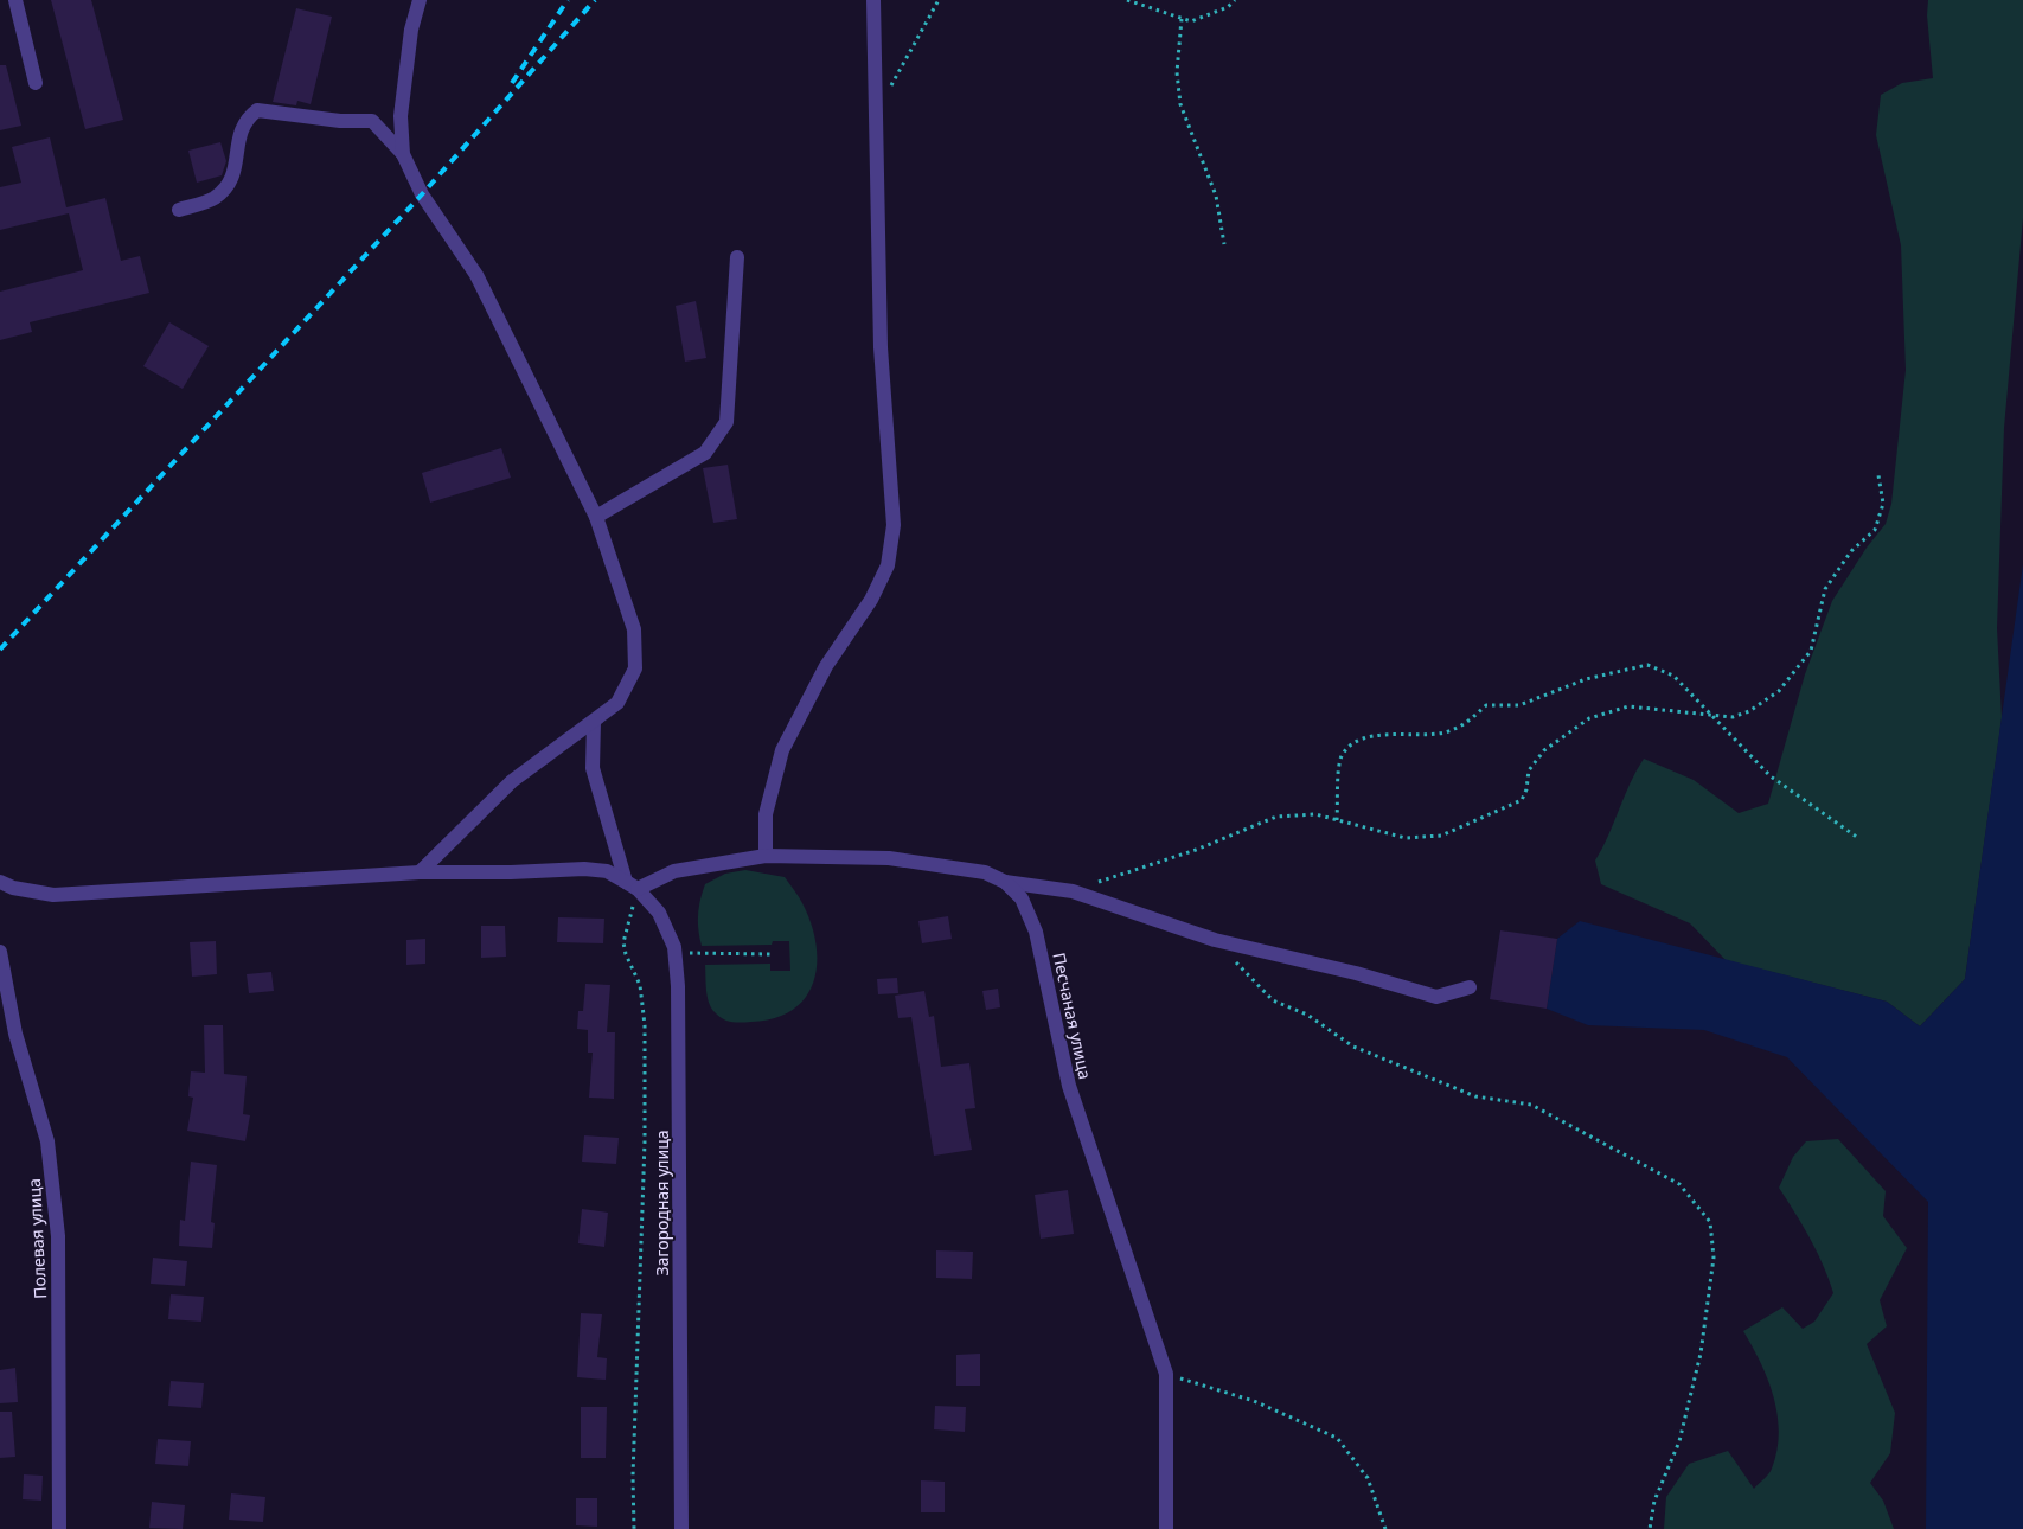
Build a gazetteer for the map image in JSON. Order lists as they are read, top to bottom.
{
  "streets": {
    "street": ["Песчаная улица", "Загородная улица", "Полевая улица"]
  },
  "crossings": [
    ["Песчаная улица", "Загородная улица"]
  ]
}
